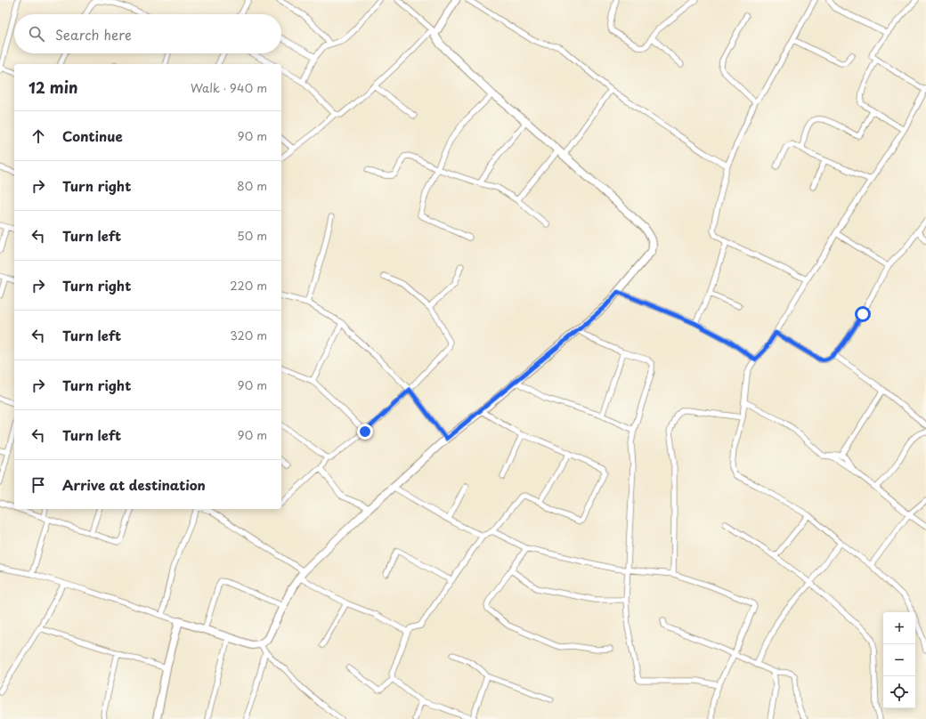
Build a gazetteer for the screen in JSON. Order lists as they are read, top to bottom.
{
  "page": {
    "search": "Search here",
    "heading": ["12 min", "Walk · 940 m"],
    "list": [
      ["Continue", "90 m"],
      ["Turn right", "80 m"],
      ["Turn left", "50 m"],
      ["Turn right", "220 m"],
      ["Turn left", "320 m"],
      ["Turn right", "90 m"],
      ["Turn left", "90 m"],
      "Arrive at destination"
    ],
    "map_buttons": ["+", "−"]
  }
}
